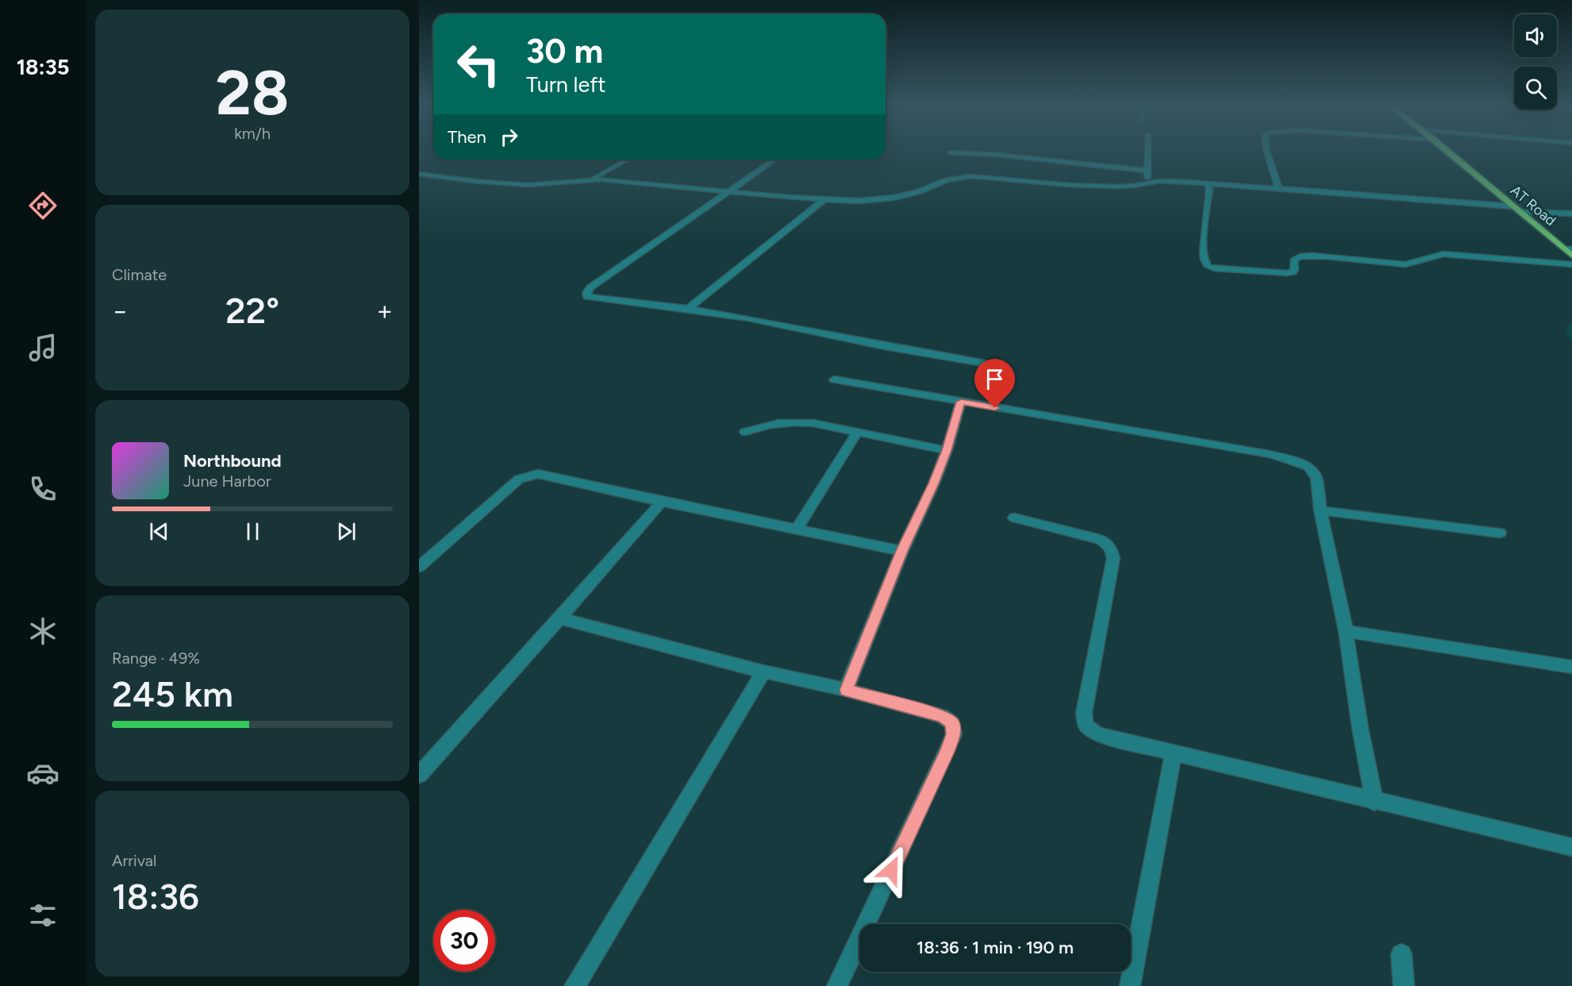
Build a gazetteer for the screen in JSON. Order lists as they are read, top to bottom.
{
  "streets": {
    "highway": ["AT Road"]
  },
  "page": {
    "tabs": "18:35",
    "tile": [
      ["28", "km/h"],
      "Climate",
      ["Range · 49%", "245 km"],
      ["Arrival", "18:36"]
    ],
    "turn": ["30 m", "Turn left"],
    "then": "Then",
    "heat": ["−", "22°", "+"],
    "song": ["Northbound", "June Harbor"],
    "limit": "30",
    "trip": "18:36 · 1 min · 190 m"
  }
}
